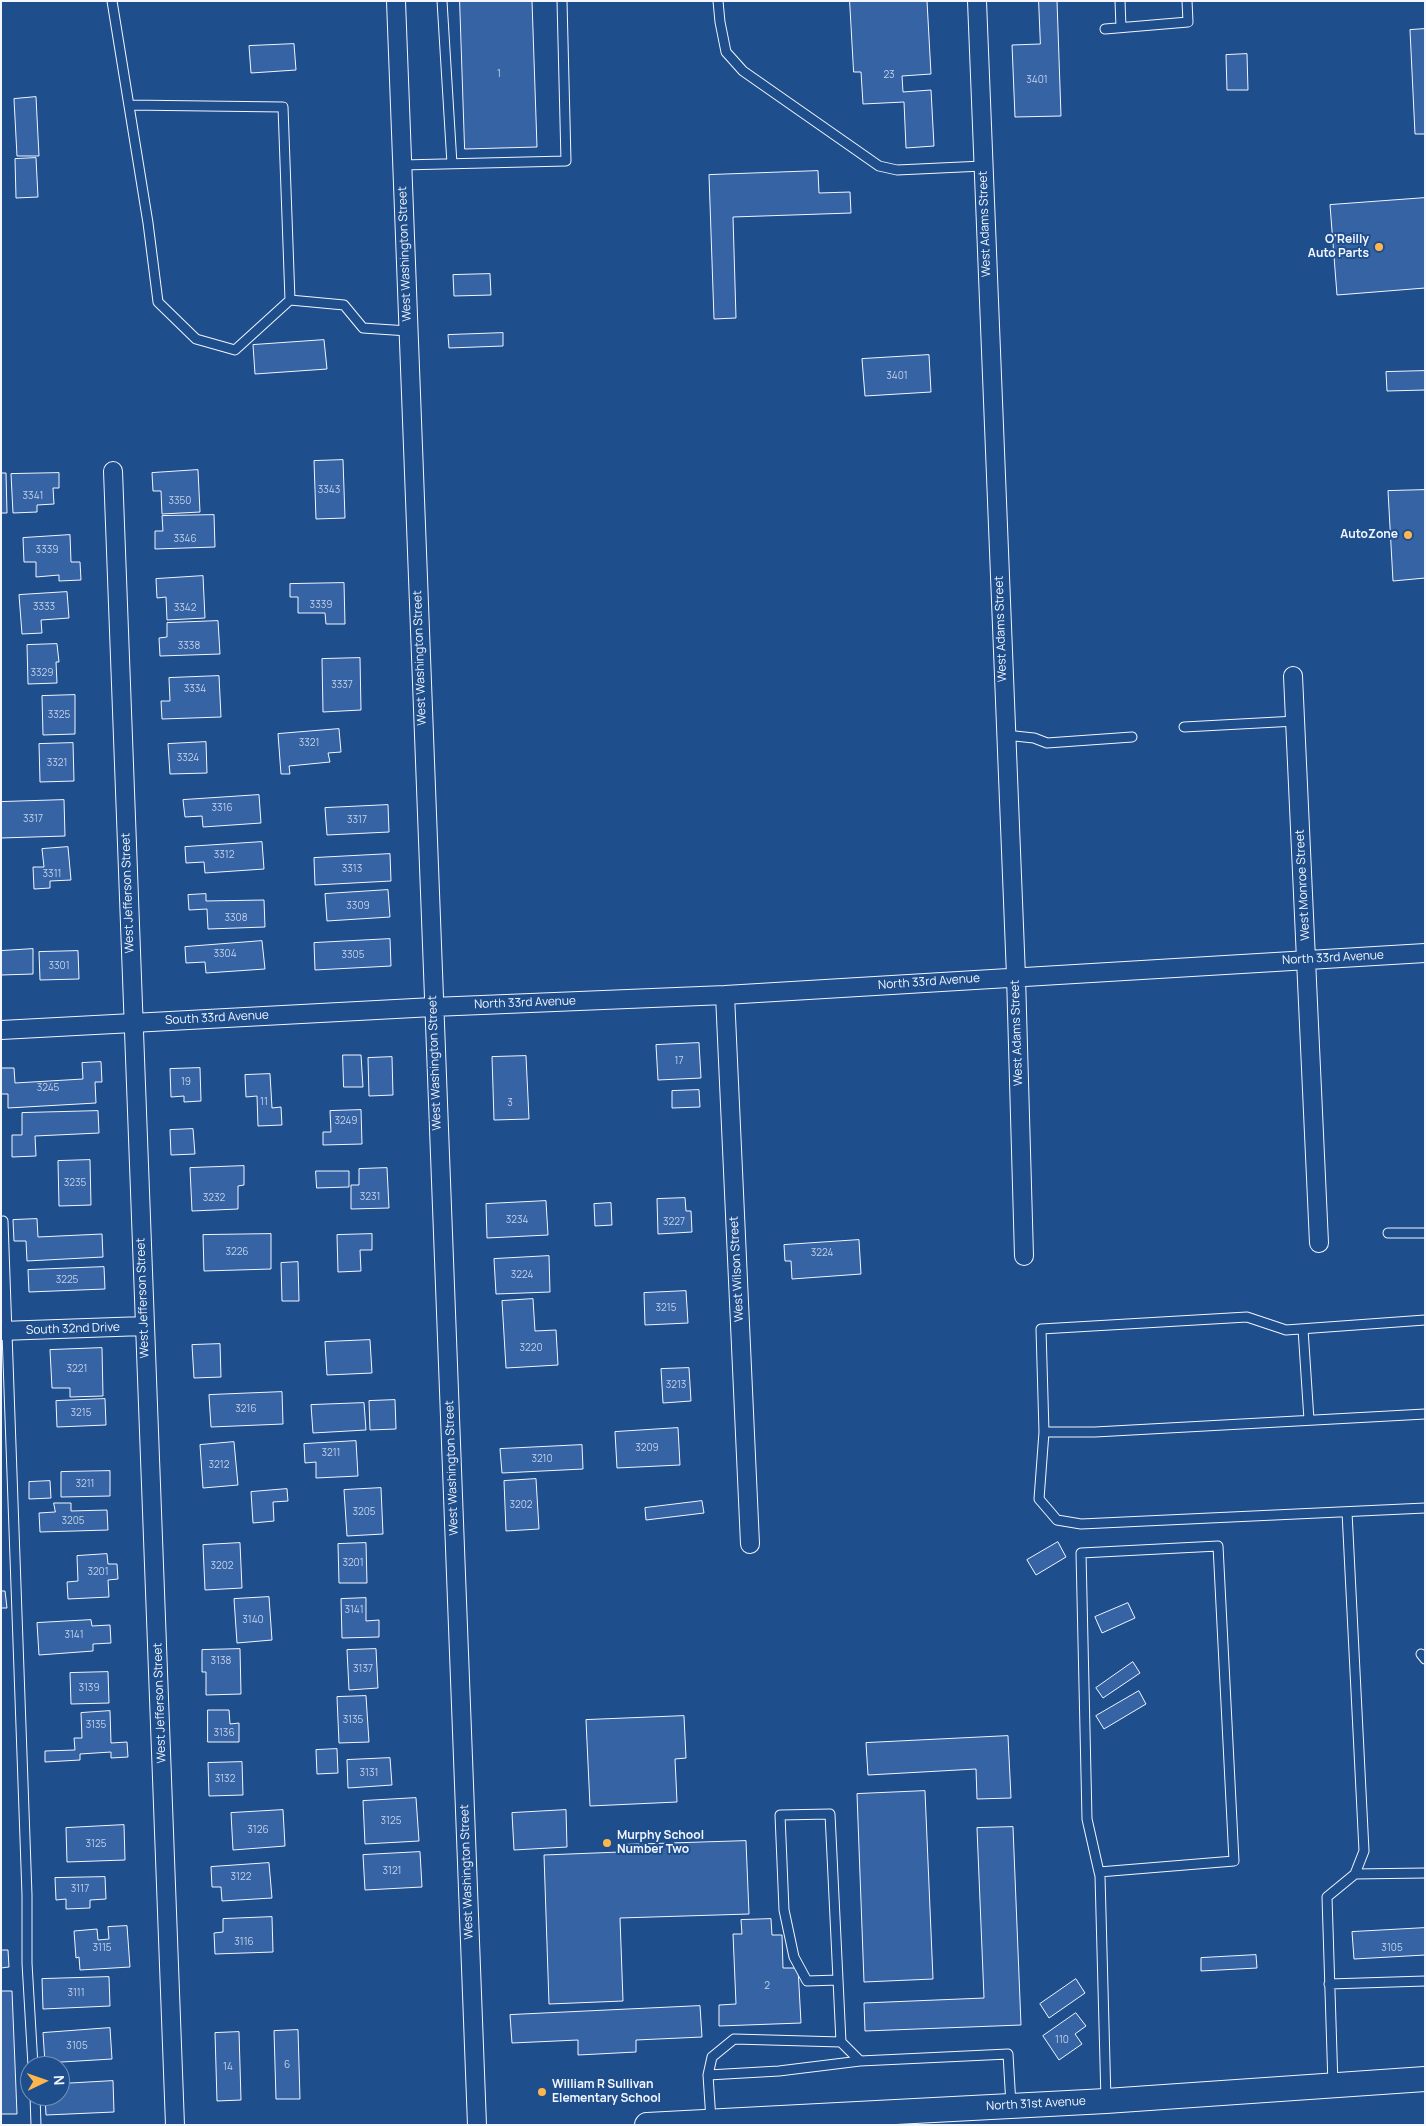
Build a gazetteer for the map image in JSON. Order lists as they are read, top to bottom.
{
  "streets": {
    "street": [
      "West Adams Street",
      "West Washington Street",
      "West Monroe Street",
      "West Jefferson Street",
      "North 33rd Avenue",
      "South 33rd Avenue",
      "West Wilson Street",
      "South 32nd Drive",
      "North 31st Avenue"
    ]
  },
  "crossings": [
    ["West Adams Street", "North 33rd Avenue"],
    ["West Washington Street", "North 33rd Avenue"],
    ["West Washington Street", "South 33rd Avenue"],
    ["West Monroe Street", "North 33rd Avenue"],
    ["West Jefferson Street", "South 33rd Avenue"],
    ["West Jefferson Street", "South 32nd Drive"],
    ["North 33rd Avenue", "South 33rd Avenue"],
    ["North 33rd Avenue", "West Wilson Street"]
  ],
  "places": [
    "O'Reilly Auto Parts",
    "AutoZone",
    "Murphy School Number Two",
    "William R Sullivan Elementary School"
  ],
  "house_numbers": [
    "1",
    "23",
    "3401",
    "3401",
    "3343",
    "3341",
    "3350",
    "3346",
    "3339",
    "3339",
    "3333",
    "3342",
    "3338",
    "3329",
    "3337",
    "3334",
    "3325",
    "3321",
    "3324",
    "3321",
    "3316",
    "3317",
    "3317",
    "3312",
    "3313",
    "3311",
    "3309",
    "3308",
    "3304",
    "3305",
    "3301",
    "17",
    "19",
    "3245",
    "11",
    "3",
    "3249",
    "3235",
    "3231",
    "3232",
    "3234",
    "3227",
    "3226",
    "3224",
    "3224",
    "3225",
    "3215",
    "3220",
    "3221",
    "3213",
    "3216",
    "3215",
    "3209",
    "3211",
    "3210",
    "3212",
    "3211",
    "3202",
    "3205",
    "3205",
    "3201",
    "3202",
    "3201",
    "3141",
    "3140",
    "3141",
    "3138",
    "3137",
    "3139",
    "3135",
    "3135",
    "3136",
    "3131",
    "3132",
    "3125",
    "3126",
    "3125",
    "3121",
    "3122",
    "3117",
    "3116",
    "3115",
    "3105",
    "2",
    "3111",
    "110",
    "3105",
    "6",
    "14"
  ],
  "north": "right"
}
